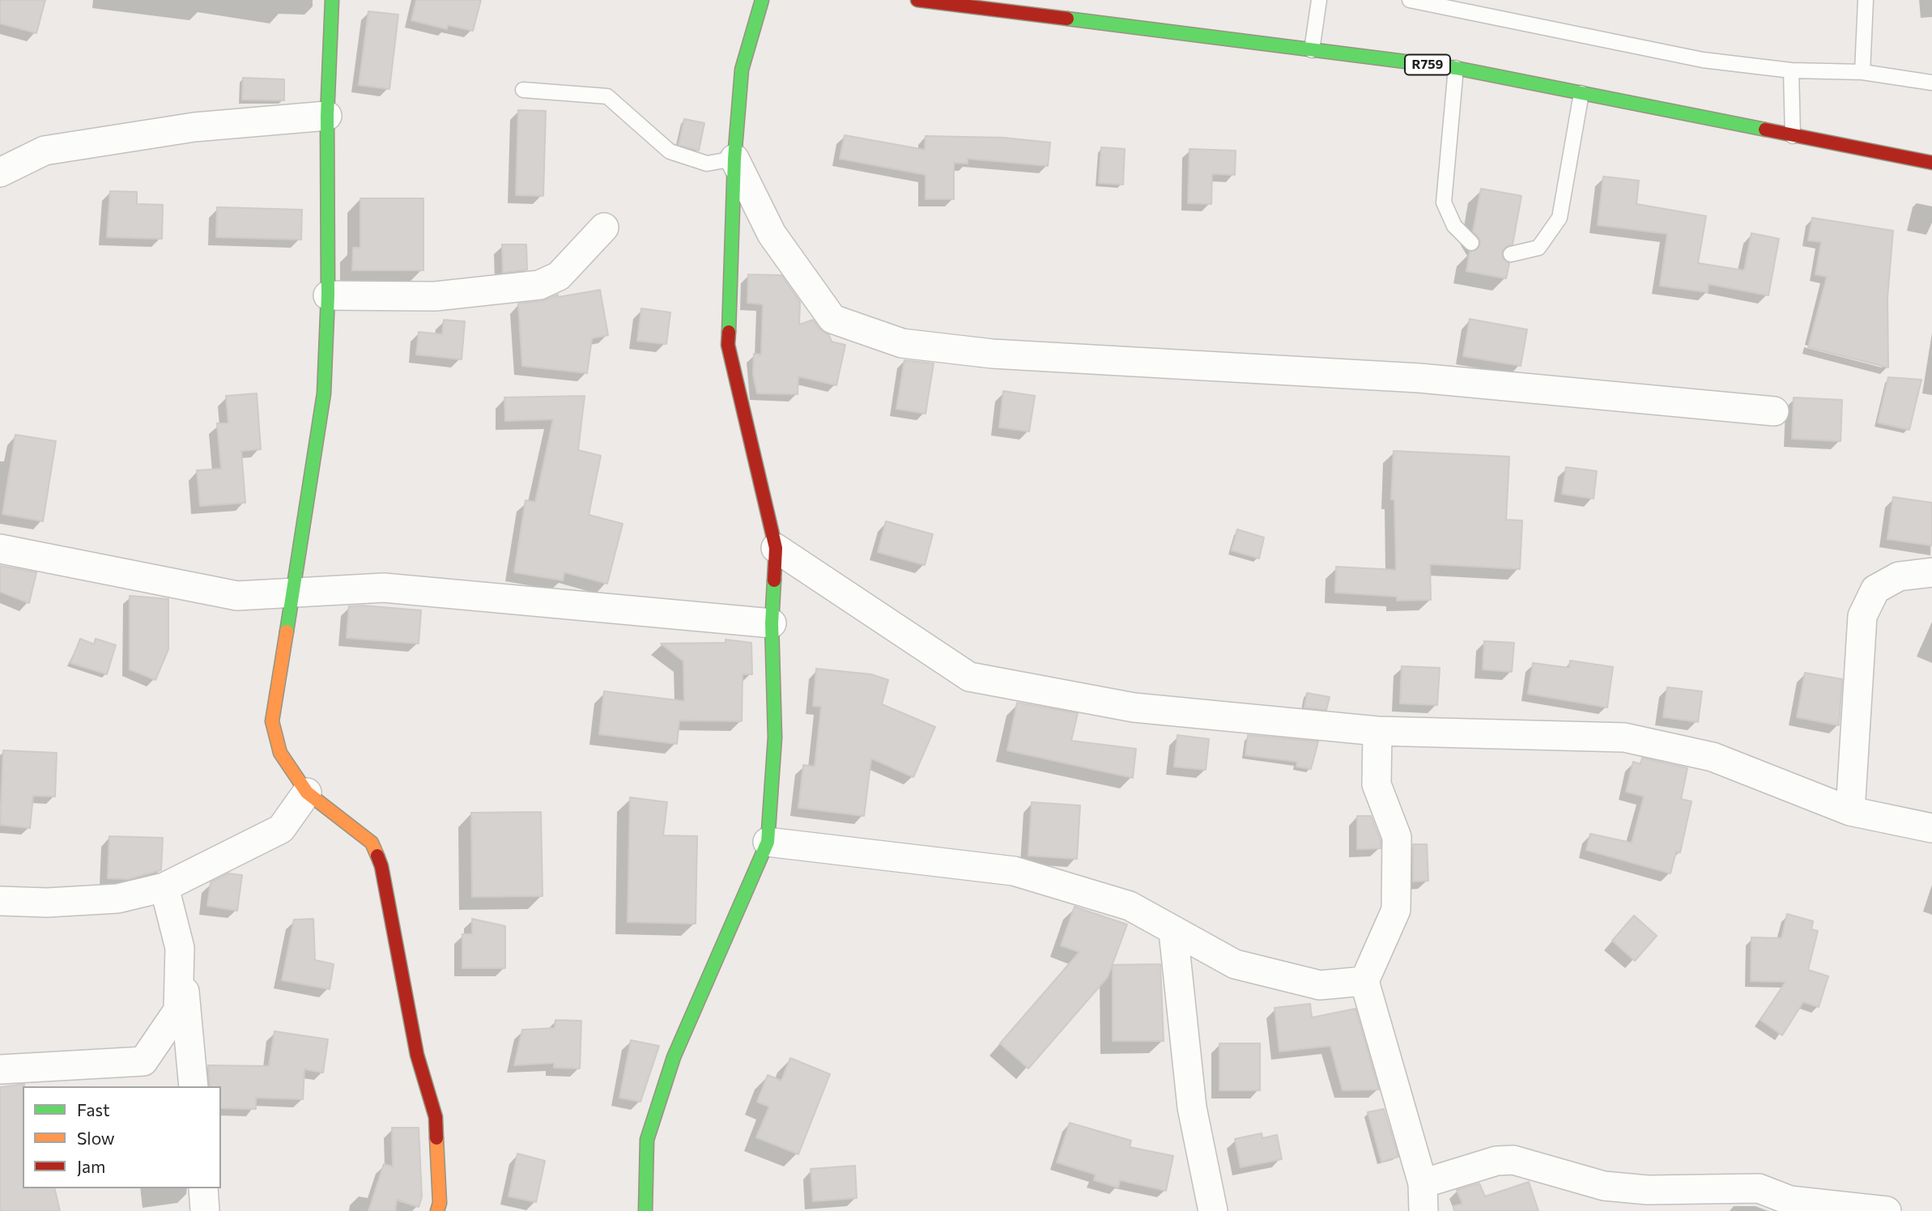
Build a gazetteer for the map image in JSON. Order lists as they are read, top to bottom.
{
  "streets": {
    "street": ["R759"]
  },
  "legend": ["Fast", "Slow", "Jam"]
}
